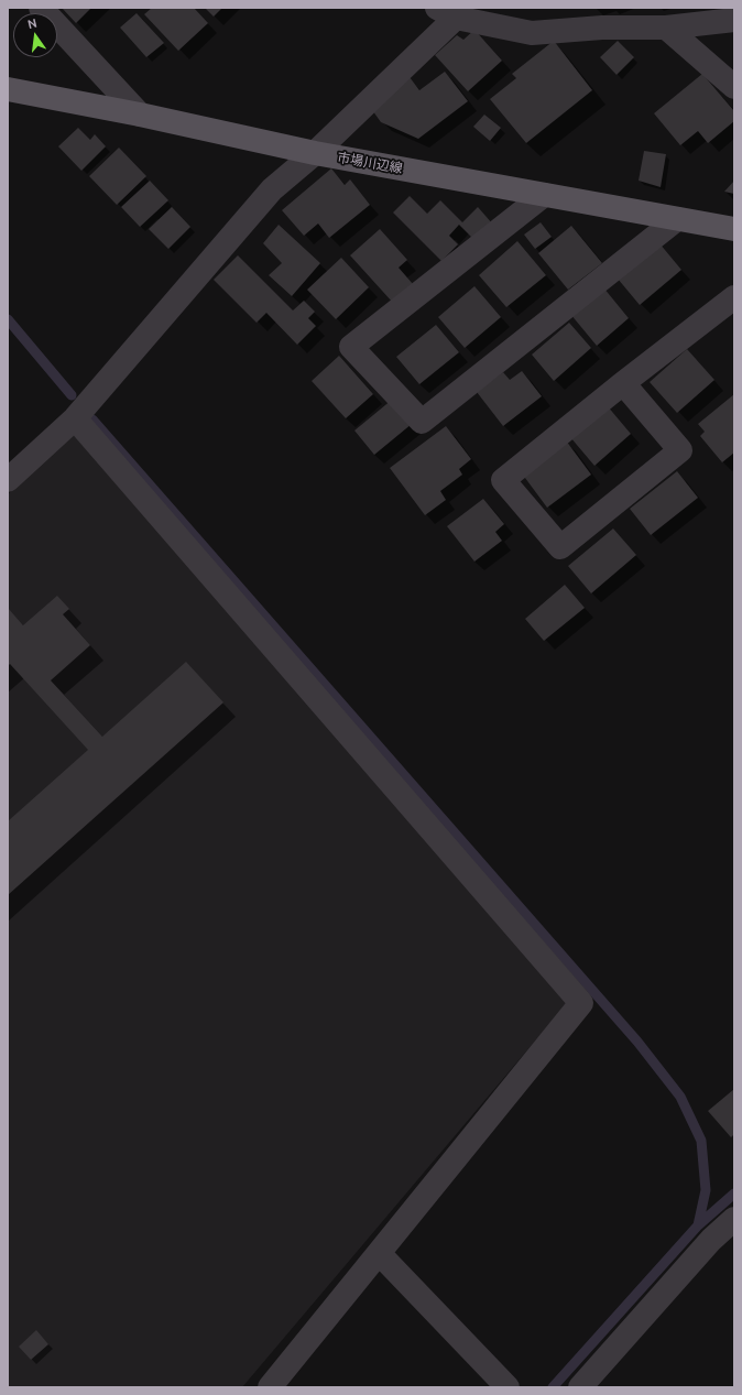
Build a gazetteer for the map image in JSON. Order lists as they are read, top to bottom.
{
  "streets": {
    "main road": ["市場川辺線"]
  },
  "north": "top"
}
